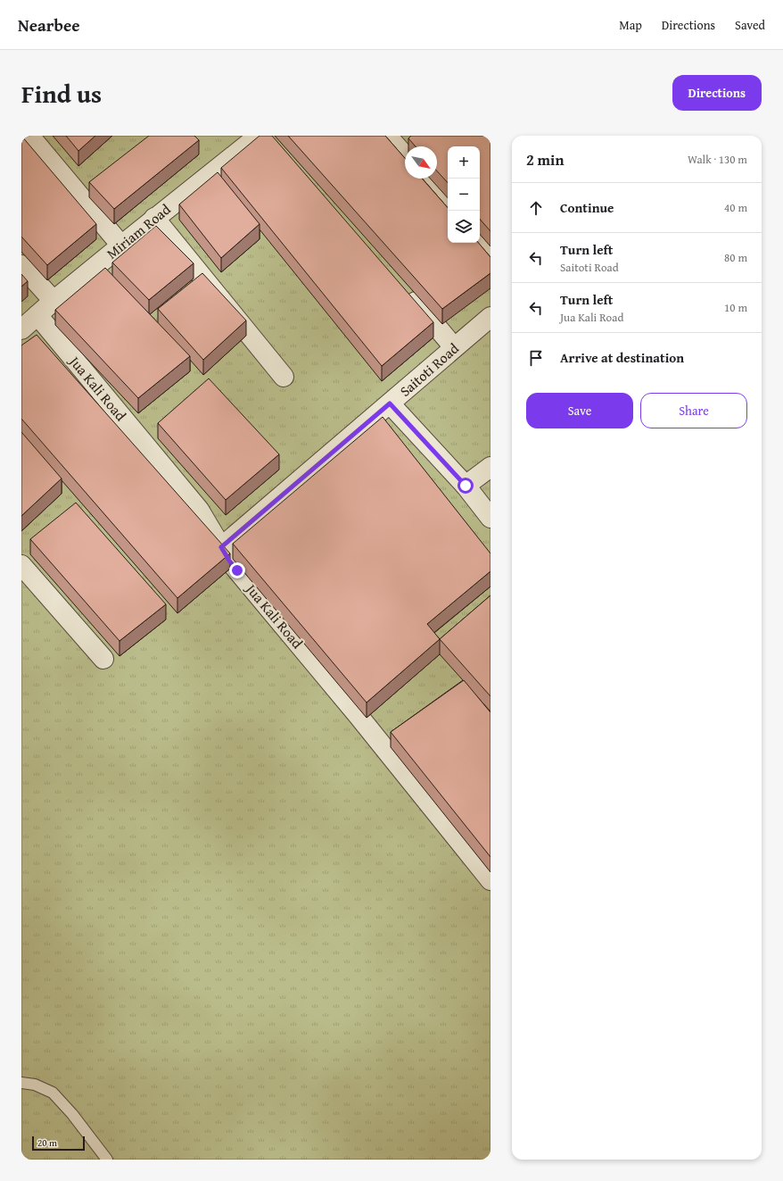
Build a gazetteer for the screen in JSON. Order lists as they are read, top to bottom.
{
  "streets": {
    "street": ["Miriam Road", "Saitoti Road", "Jua Kali Road"]
  },
  "crossings": [
    ["Miriam Road", "Jua Kali Road"],
    ["Saitoti Road", "Jua Kali Road"]
  ],
  "scale_bar": "20 m",
  "north": "bottom right",
  "page": {
    "header": "Nearbee",
    "nav": ["Map", "Directions", "Saved"],
    "title": "Find us",
    "buttons": [
      "Directions",
      ["Save", "Share"]
    ],
    "heading": ["2 min", "Walk · 130 m"],
    "map_buttons": ["+", "−"],
    "list": [
      ["Continue", "40 m"],
      ["Turn left", "Saitoti Road", "80 m"],
      ["Turn left", "Jua Kali Road", "10 m"],
      "Arrive at destination"
    ],
    "scale": "20 m"
  }
}
